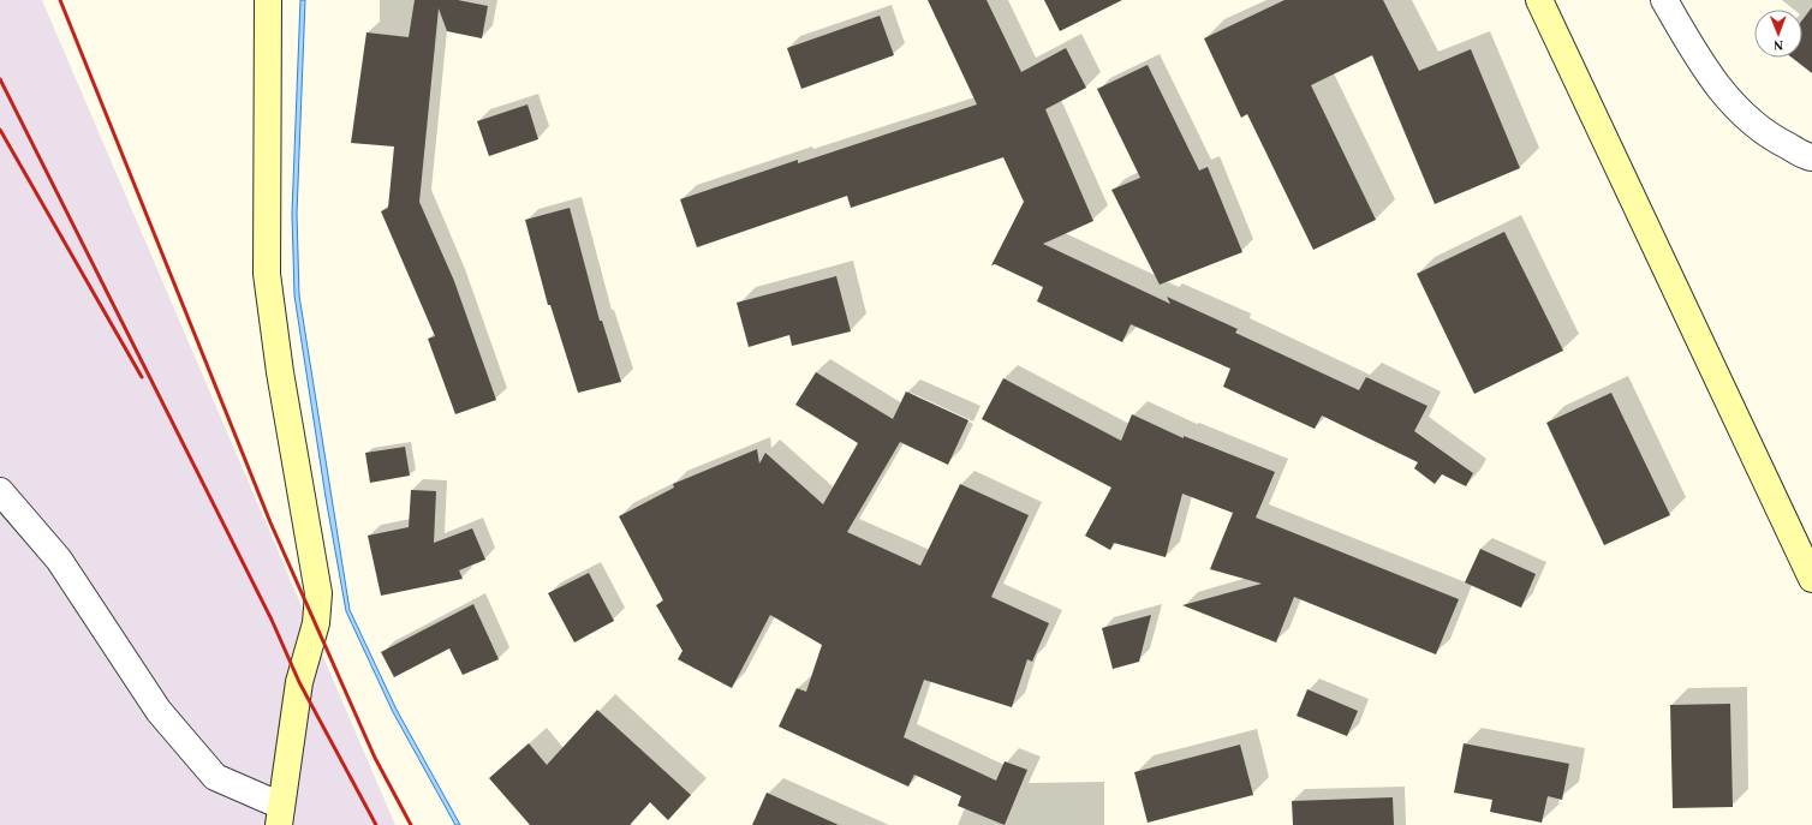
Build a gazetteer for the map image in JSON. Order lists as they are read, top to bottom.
{
  "north": "bottom"
}
